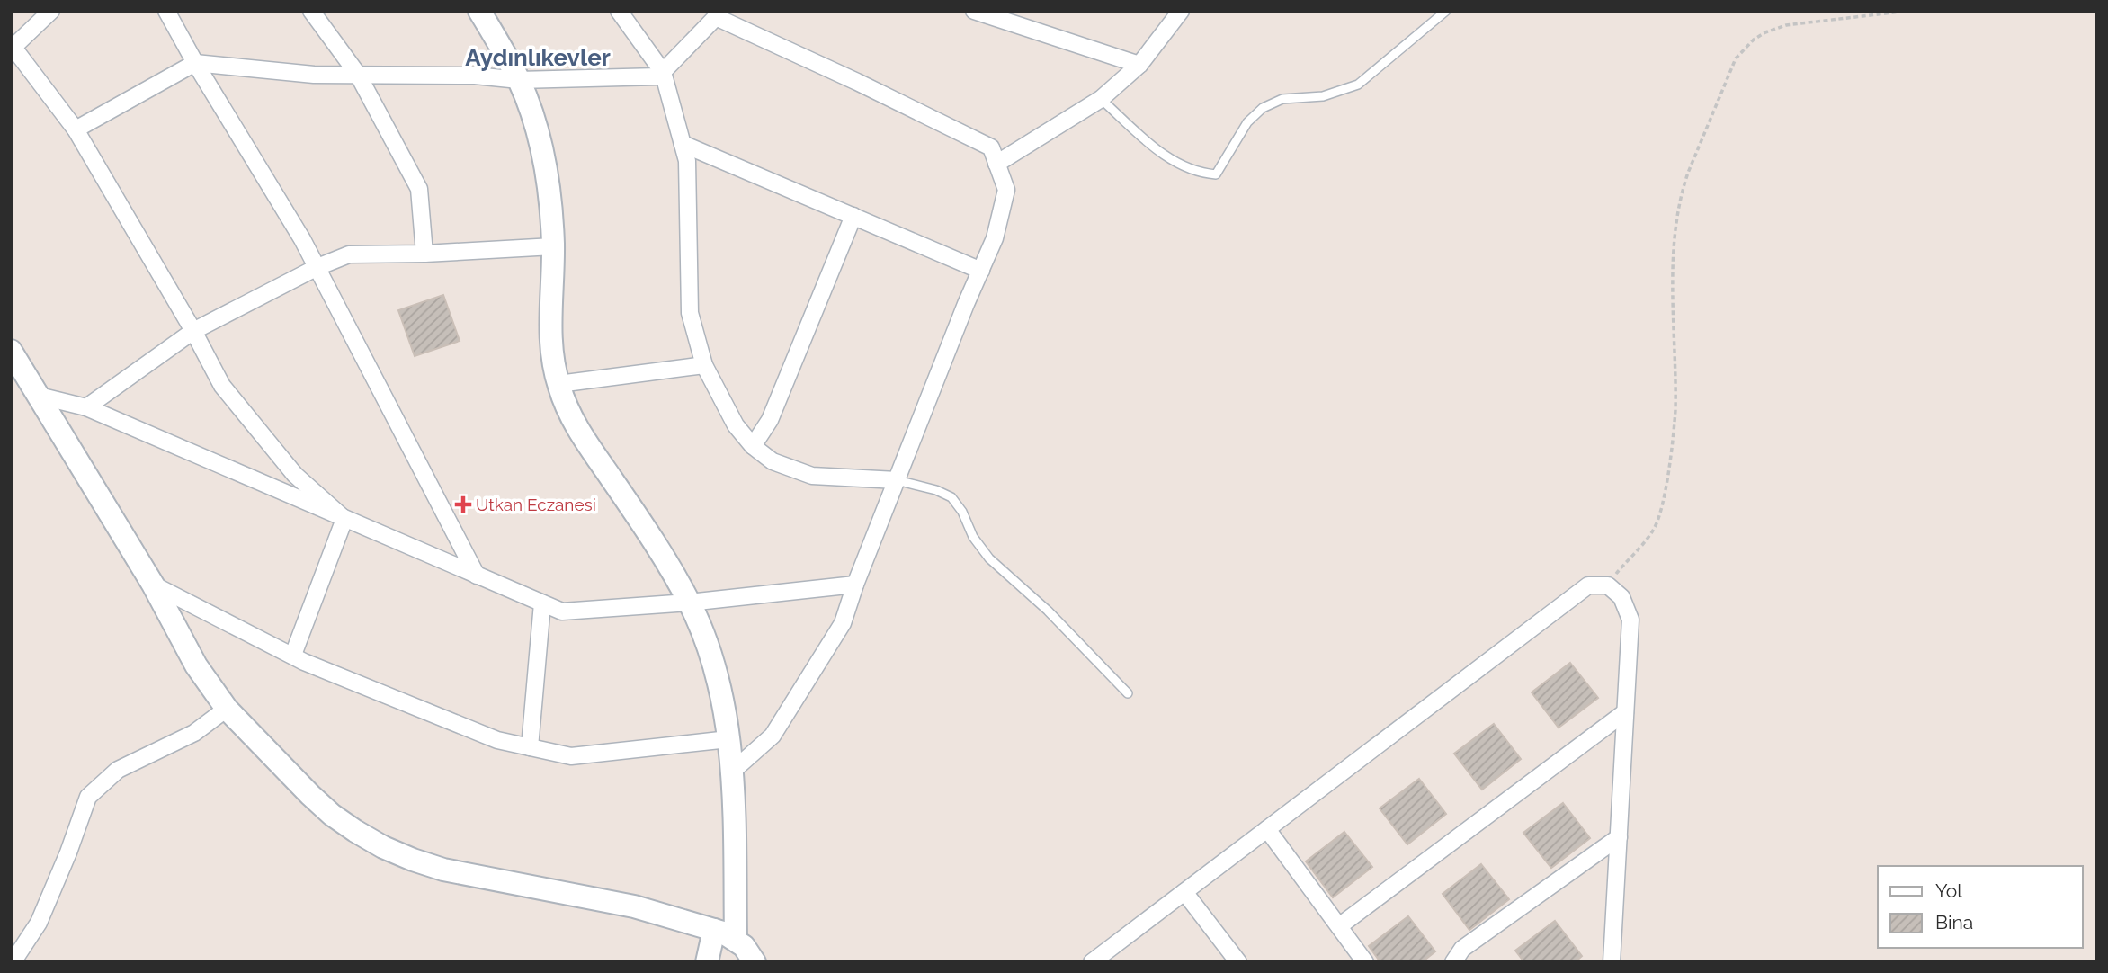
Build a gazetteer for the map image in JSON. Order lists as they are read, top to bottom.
{
  "districts": ["Aydınlıkevler"],
  "places": {
    "health": ["Utkan Eczanesi"]
  },
  "legend": ["Yol", "Bina"]
}
